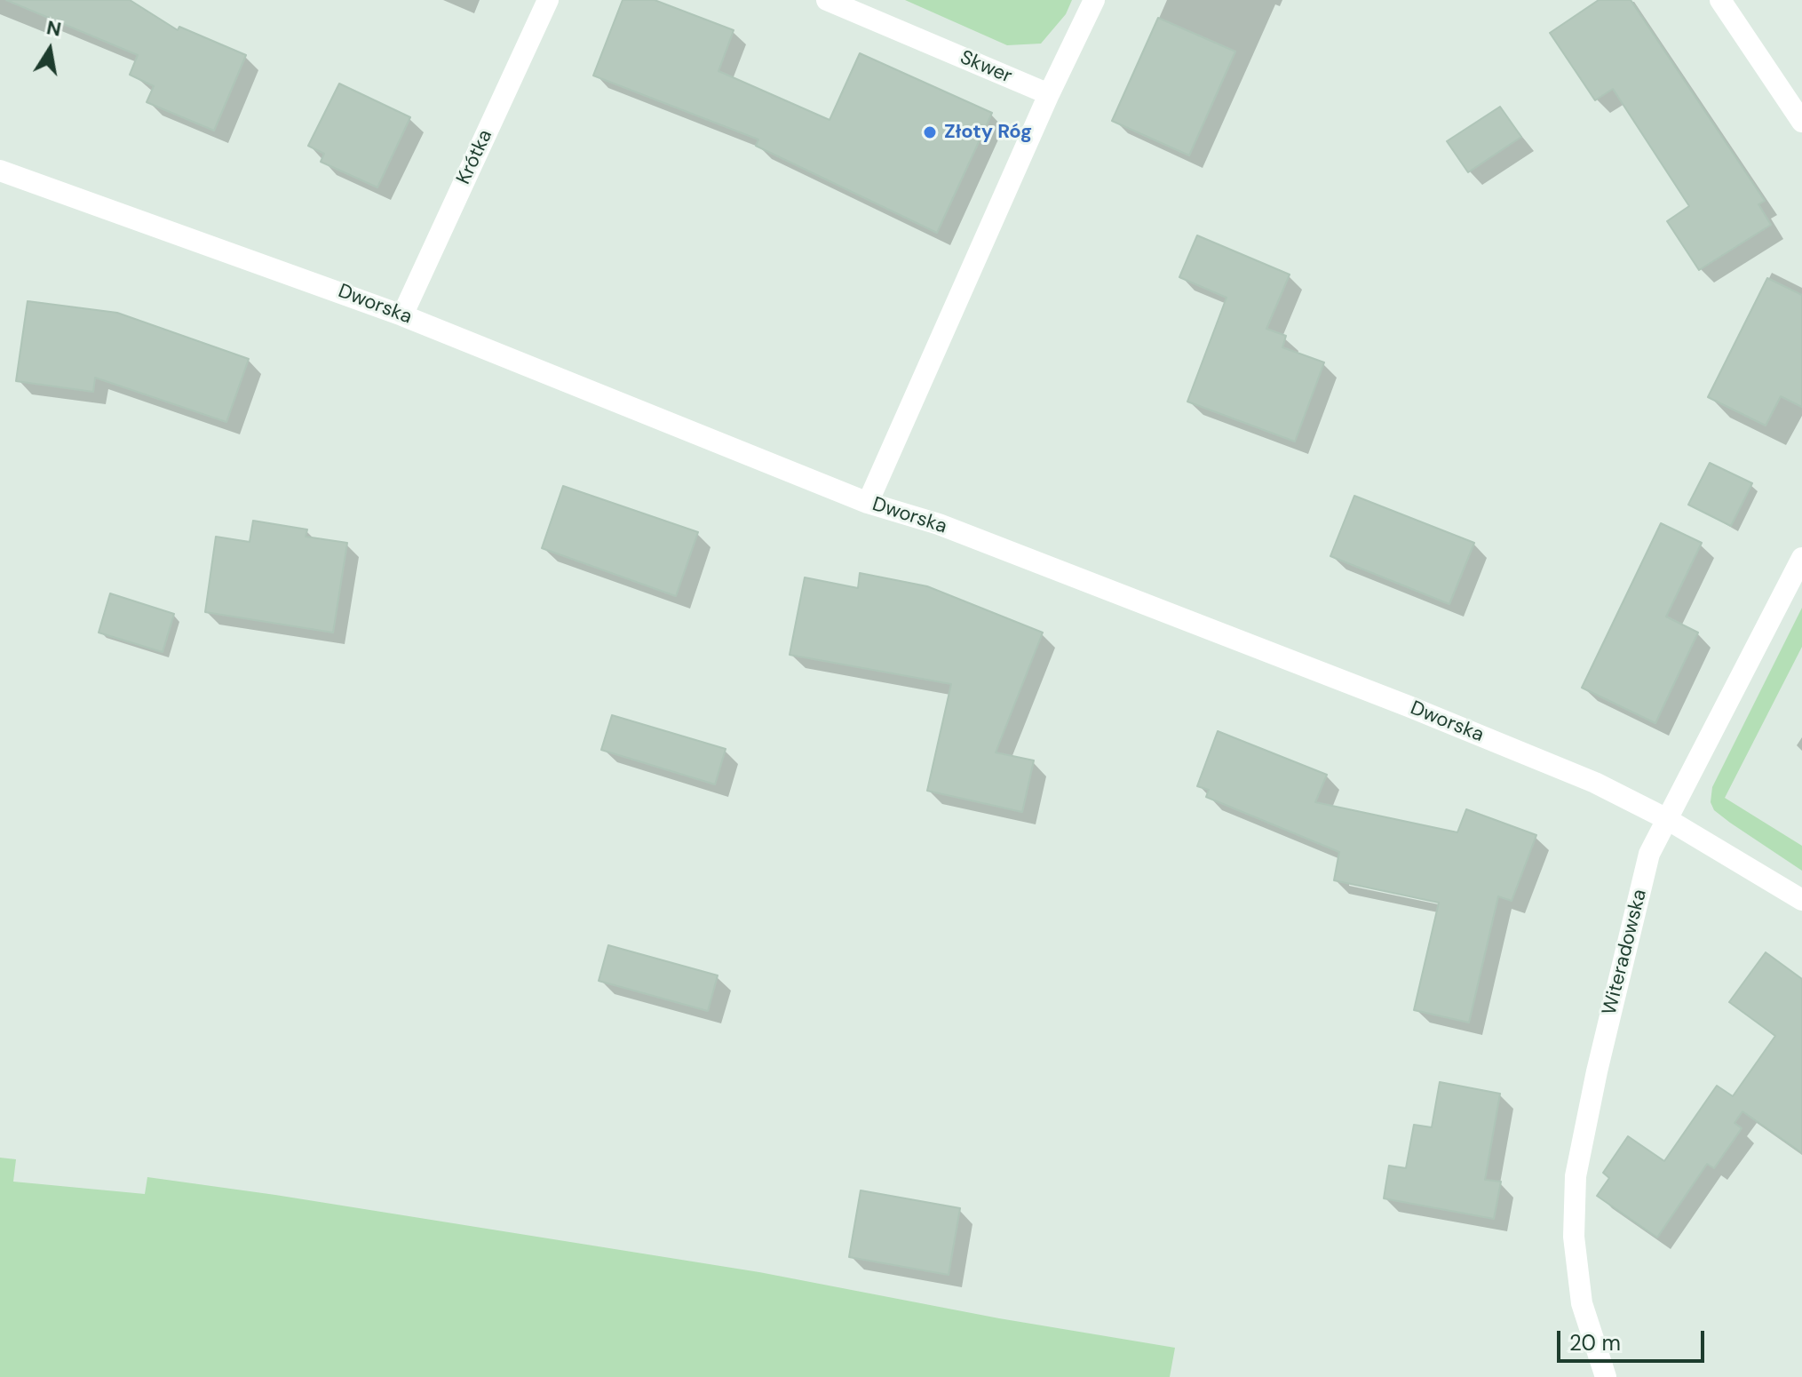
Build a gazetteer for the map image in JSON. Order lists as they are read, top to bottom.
{
  "streets": {
    "street": [
      "Skwer",
      "Krótka",
      "Dworska",
      "Witeradowska"
    ]
  },
  "crossings": [
    ["Krótka", "Dworska"],
    ["Dworska", "Witeradowska"]
  ],
  "places": ["Złoty Róg"],
  "scale_bar": "20 m",
  "north": "top"
}
